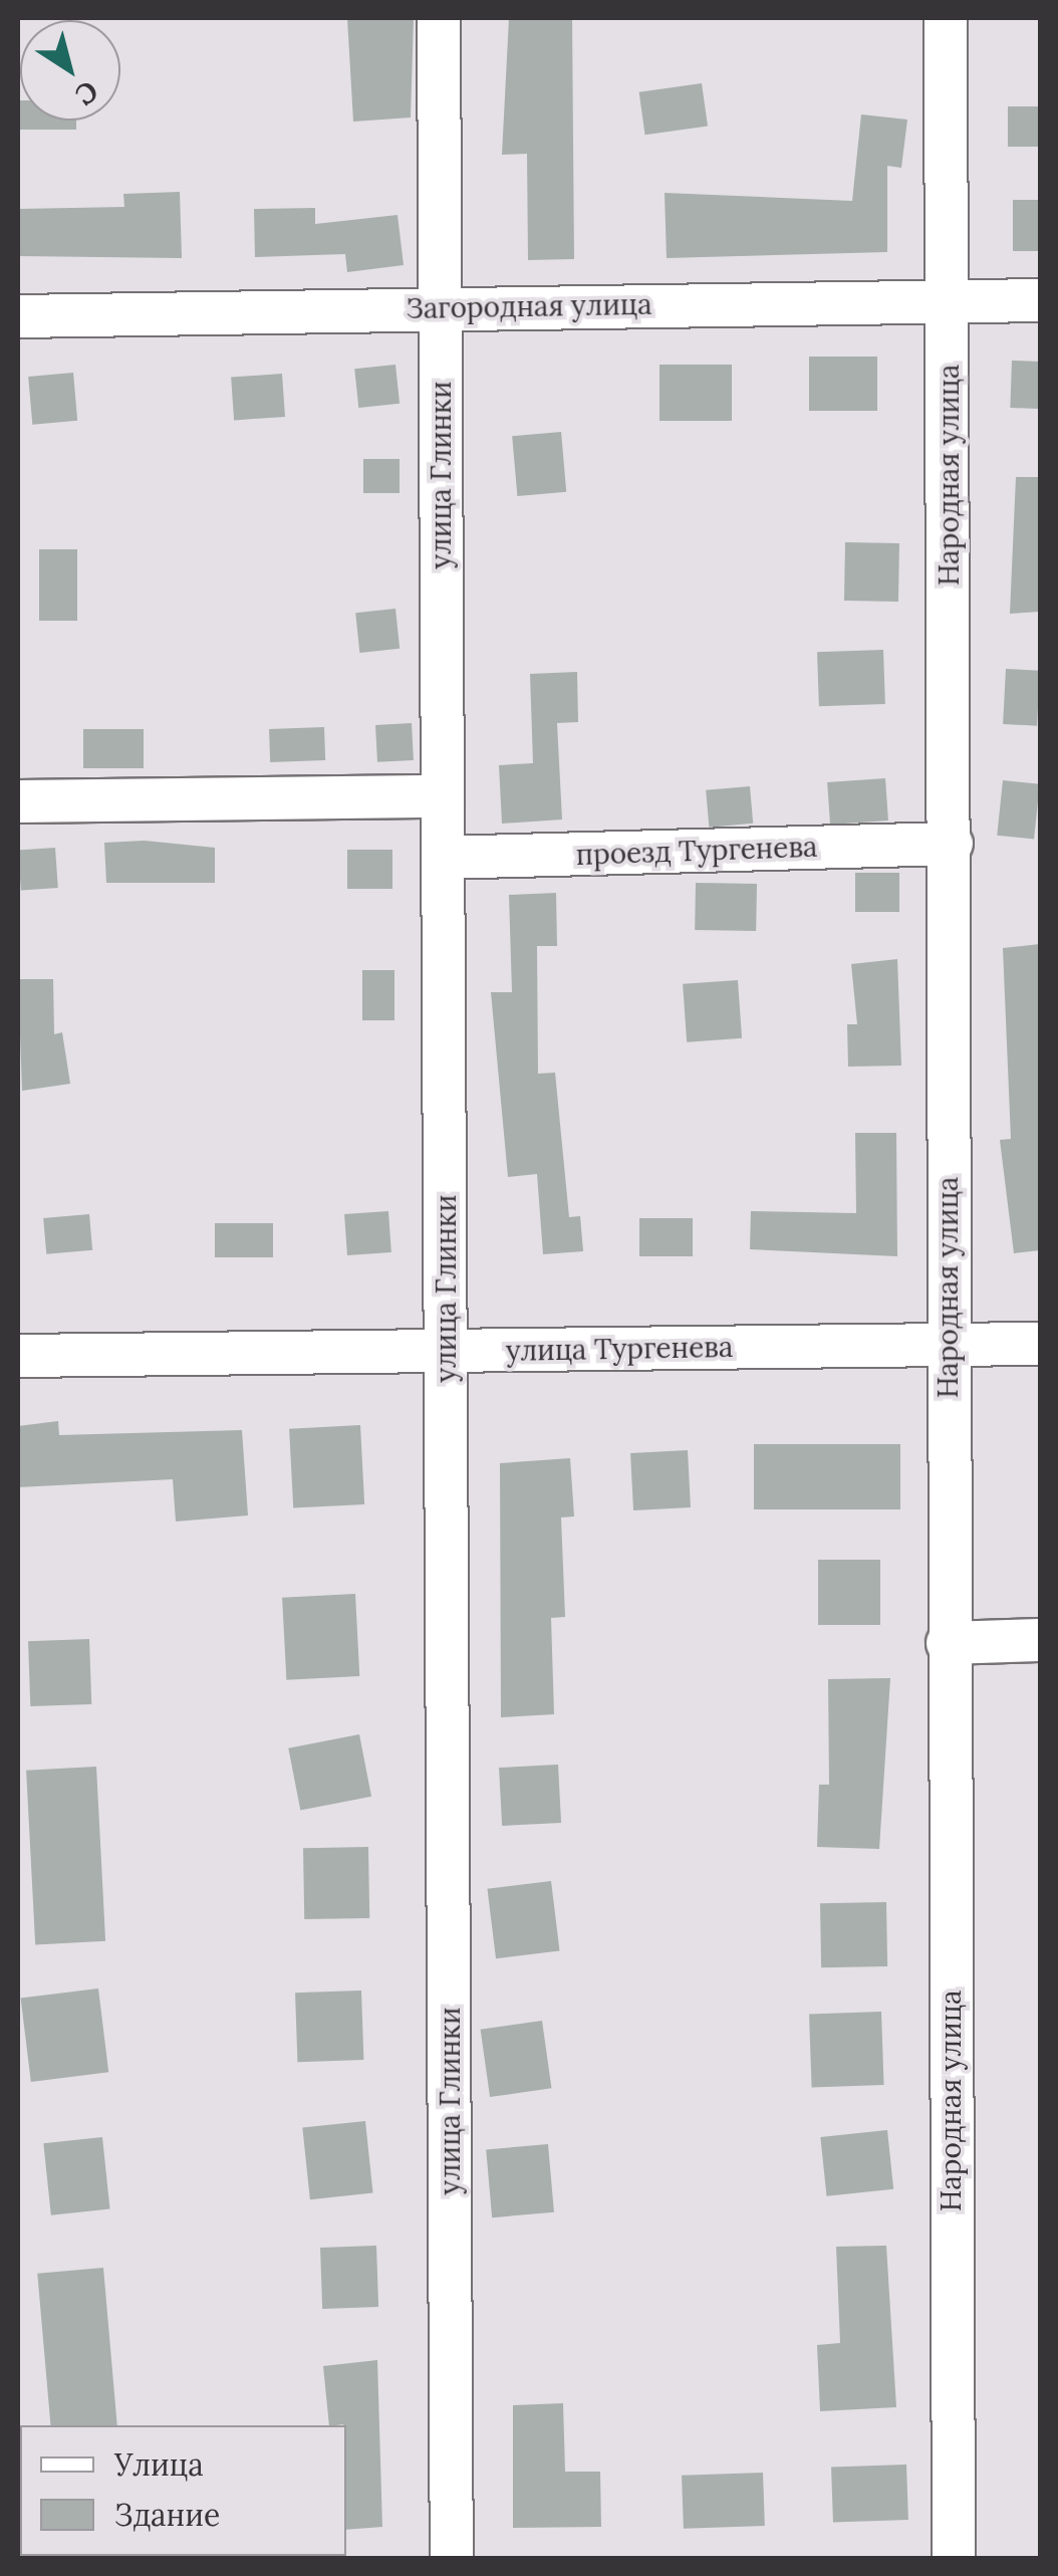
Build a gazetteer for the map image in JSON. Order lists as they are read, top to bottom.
{
  "streets": {
    "street": [
      "Загородная улица",
      "улица Глинки",
      "Народная улица",
      "проезд Тургенева",
      "улица Тургенева"
    ]
  },
  "crossings": [
    ["Загородная улица", "улица Глинки"],
    ["Загородная улица", "Народная улица"],
    ["улица Глинки", "проезд Тургенева"],
    ["улица Глинки", "улица Тургенева"],
    ["Народная улица", "проезд Тургенева"],
    ["Народная улица", "улица Тургенева"]
  ],
  "legend": ["Улица", "Здание"],
  "north": "bottom right"
}
